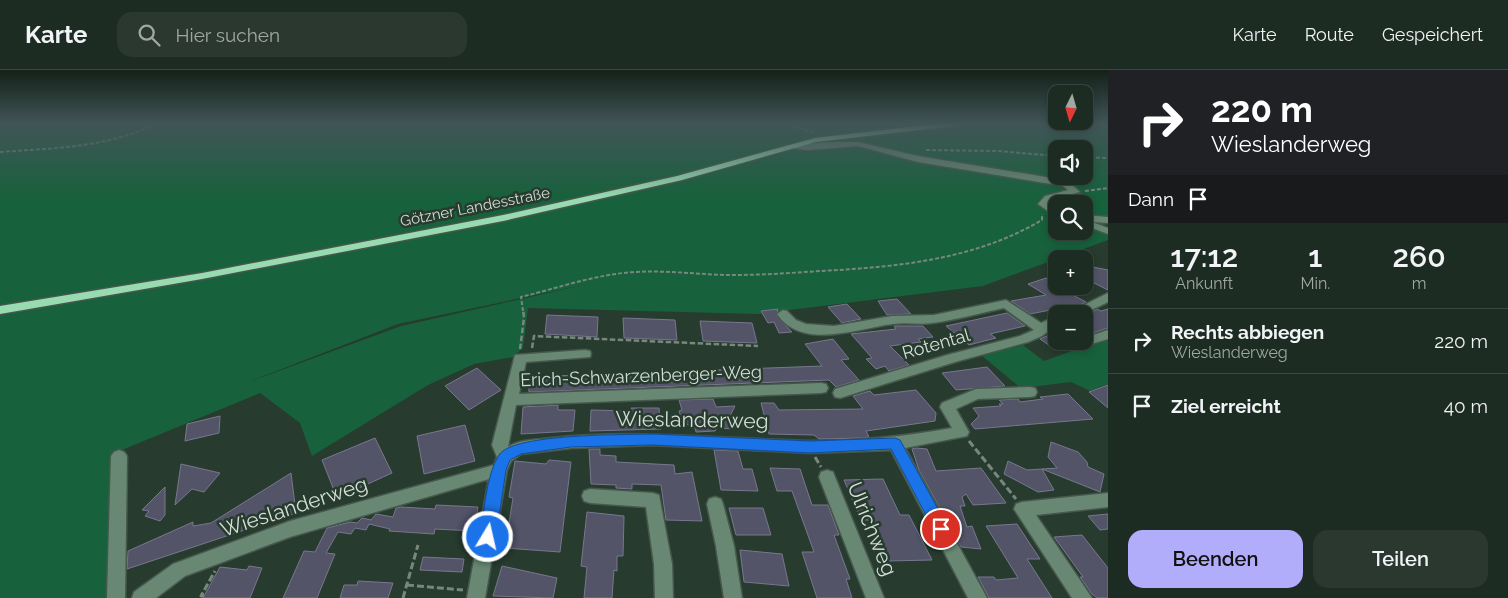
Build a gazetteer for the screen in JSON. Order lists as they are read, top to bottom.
{
  "streets": {
    "main road": ["Götzner Landesstraße"],
    "street": [
      "Rotental",
      "Erich-Schwarzenberger-Weg",
      "Wieslanderweg",
      "Ulrichweg"
    ]
  },
  "north": "bottom",
  "page": {
    "header": "Karte",
    "search": "Hier suchen",
    "nav": ["Karte", "Route", "Gespeichert"],
    "turn": ["220 m", "Wieslanderweg"],
    "map_buttons": ["+", "−"],
    "then": "Dann",
    "eta": [
      "17:12",
      "Ankunft",
      "1",
      "Min.",
      "260",
      "m"
    ],
    "list": [
      {
        "name": "Rechts abbiegen",
        "note": "Wieslanderweg",
        "value": "220 m"
      },
      {
        "name": "Ziel erreicht",
        "value": "40 m"
      }
    ],
    "buttons": ["Beenden", "Teilen"]
  }
}
